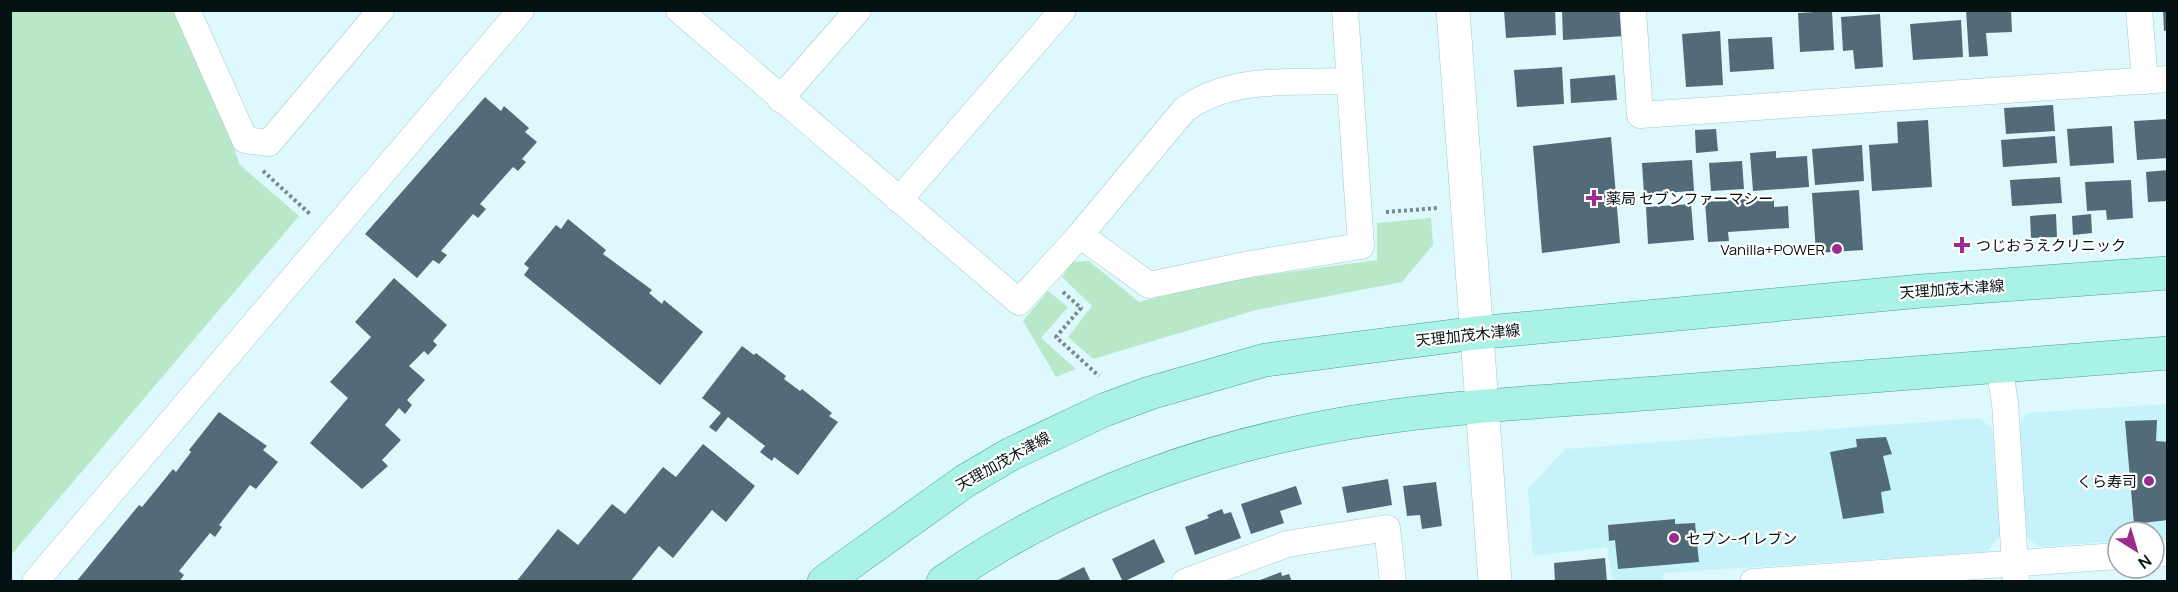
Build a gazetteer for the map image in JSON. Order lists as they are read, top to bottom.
{
  "streets": {
    "main road": ["天理加茂木津線"]
  },
  "places": {
    "health": ["薬局 セブンファーマシー", "つじおうえクリニック"],
    "other": ["Vanilla+POWER", "くら寿司", "セブン-イレブン"]
  },
  "north": "bottom right"
}
